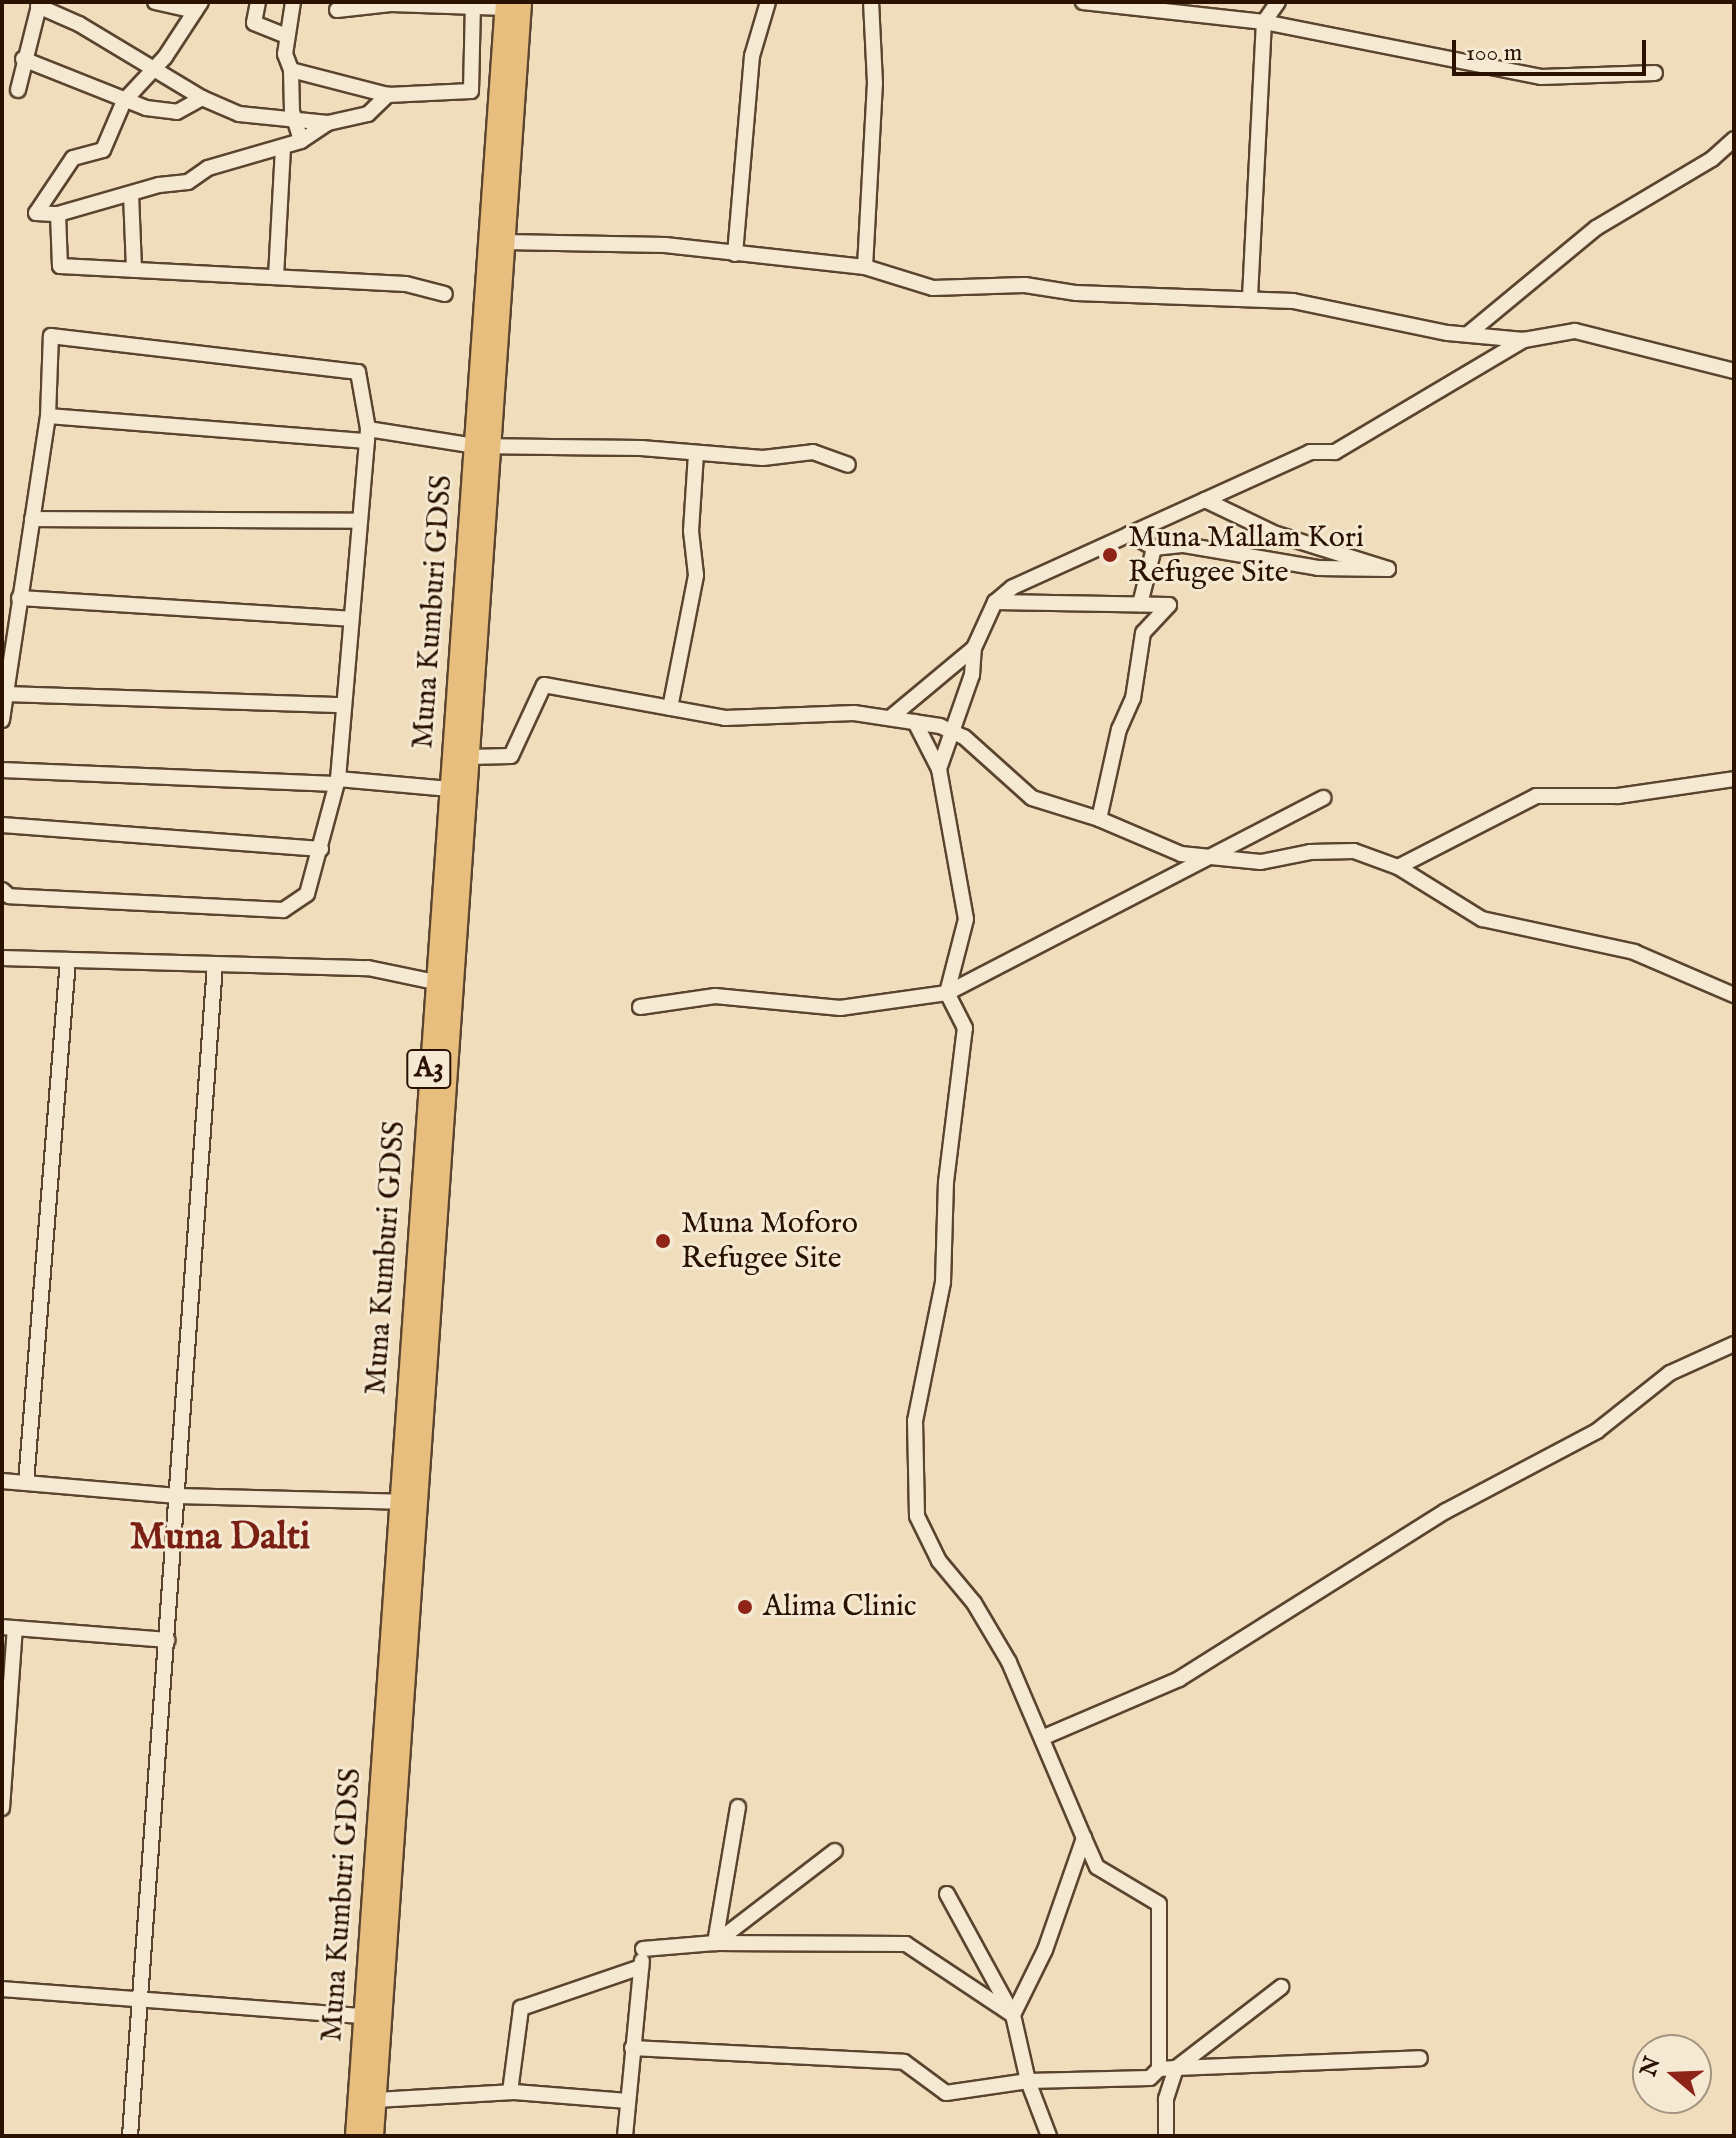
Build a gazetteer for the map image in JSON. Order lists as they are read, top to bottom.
{
  "streets": {
    "highway": ["Muna Kumburi GDSS", "A3"]
  },
  "districts": ["Muna Dalti"],
  "places": ["Muna Mallam Kori Refugee Site", "Muna Moforo Refugee Site", "Alima Clinic"],
  "scale_bar": "100 m",
  "north": "left"
}
